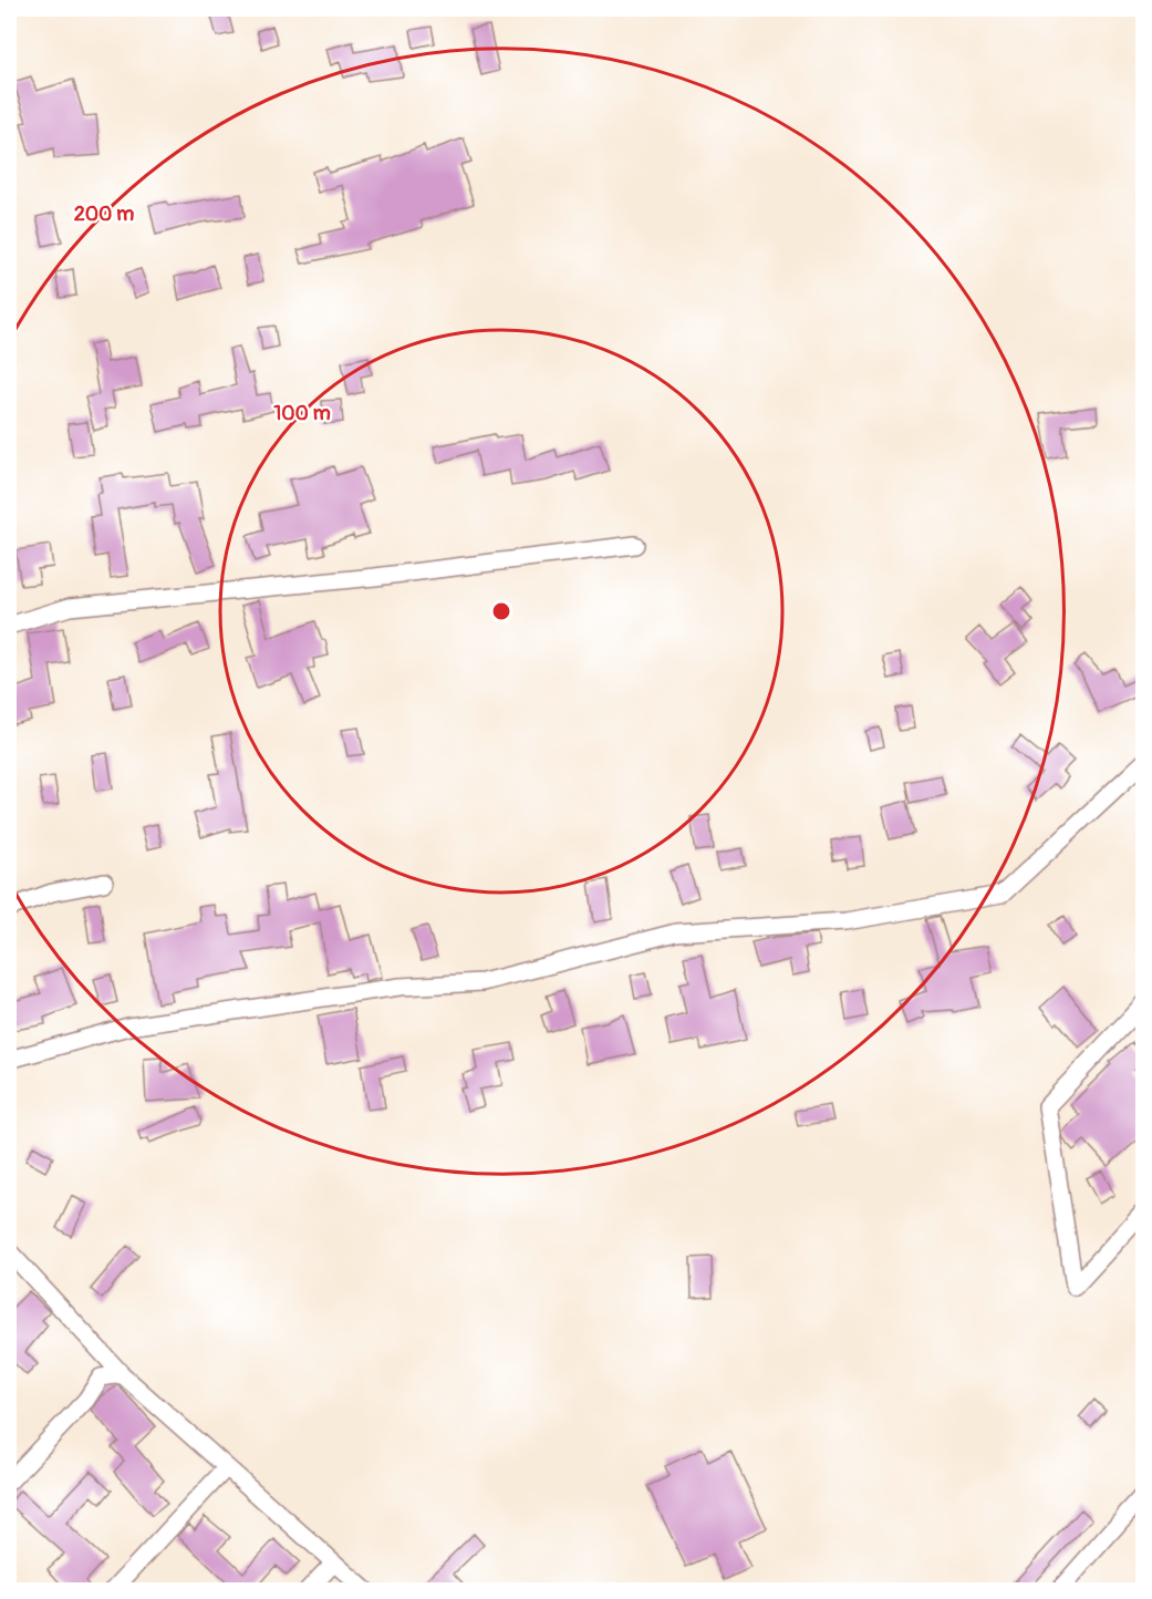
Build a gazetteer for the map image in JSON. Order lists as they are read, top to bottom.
{
  "rings": ["200 m", "100 m"]
}
